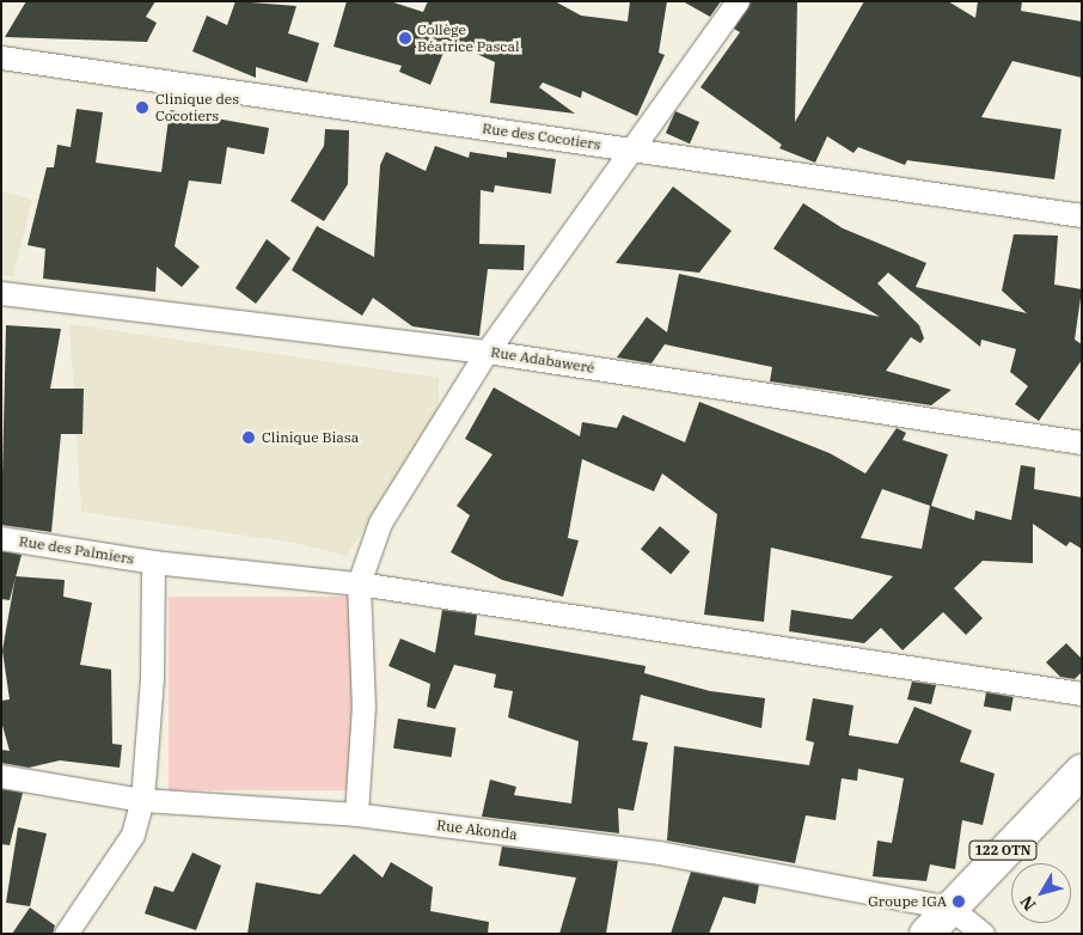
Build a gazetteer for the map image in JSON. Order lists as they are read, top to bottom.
{
  "streets": {
    "highway": ["122 OTN"],
    "street": [
      "Rue des Cocotiers",
      "Rue Adabaweré",
      "Rue des Palmiers",
      "Rue Akonda"
    ]
  },
  "crossings": [
    ["Rue Akonda", "122 OTN"]
  ],
  "places": [
    "Collège Béatrice Pascal",
    "Clinique des Cocotiers",
    "Clinique Biasa",
    "Groupe IGA"
  ],
  "north": "bottom left"
}
